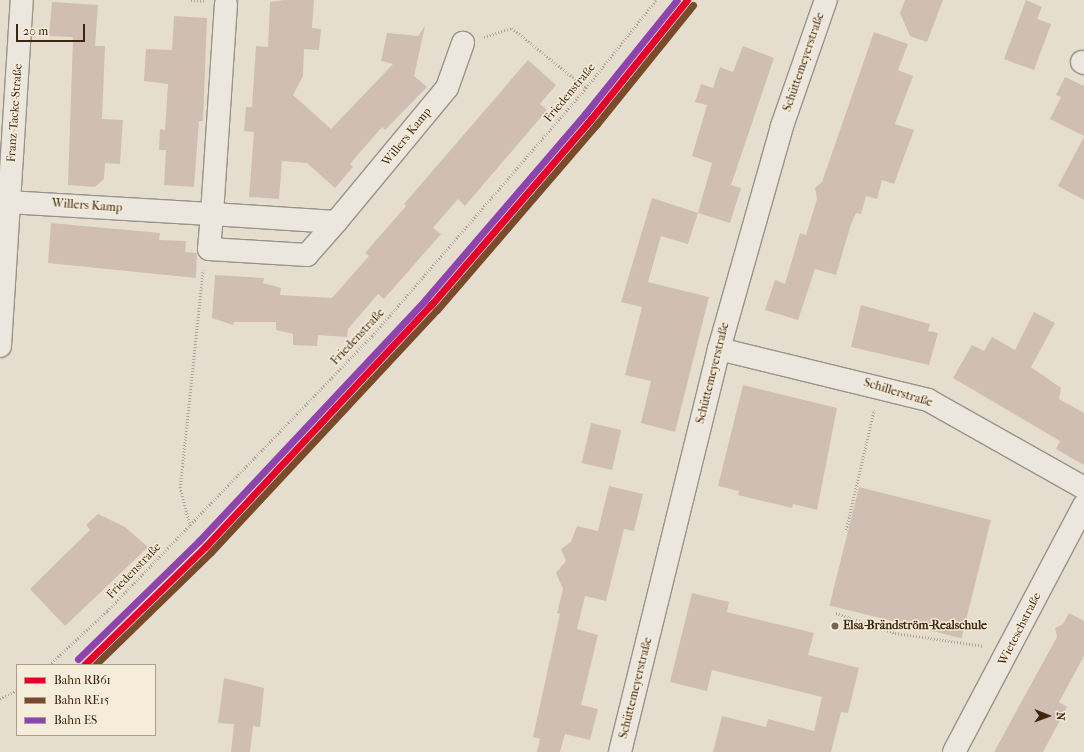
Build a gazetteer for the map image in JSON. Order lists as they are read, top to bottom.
{
  "streets": {
    "street": [
      "Schüttemeyerstraße",
      "Franz-Tacke-Straße",
      "Willers Kamp",
      "Schillerstraße",
      "Wieteschstraße"
    ],
    "path": ["Friedenstraße"]
  },
  "crossings": [
    ["Schüttemeyerstraße", "Schillerstraße"],
    ["Franz-Tacke-Straße", "Willers Kamp"]
  ],
  "places": ["Elsa-Brändström-Realschule"],
  "lines": ["rail line RB61", "rail line ES", "rail line RE15"],
  "legend": ["Bahn RB61", "Bahn RE15", "Bahn ES"],
  "scale_bar": "20 m",
  "north": "right"
}
